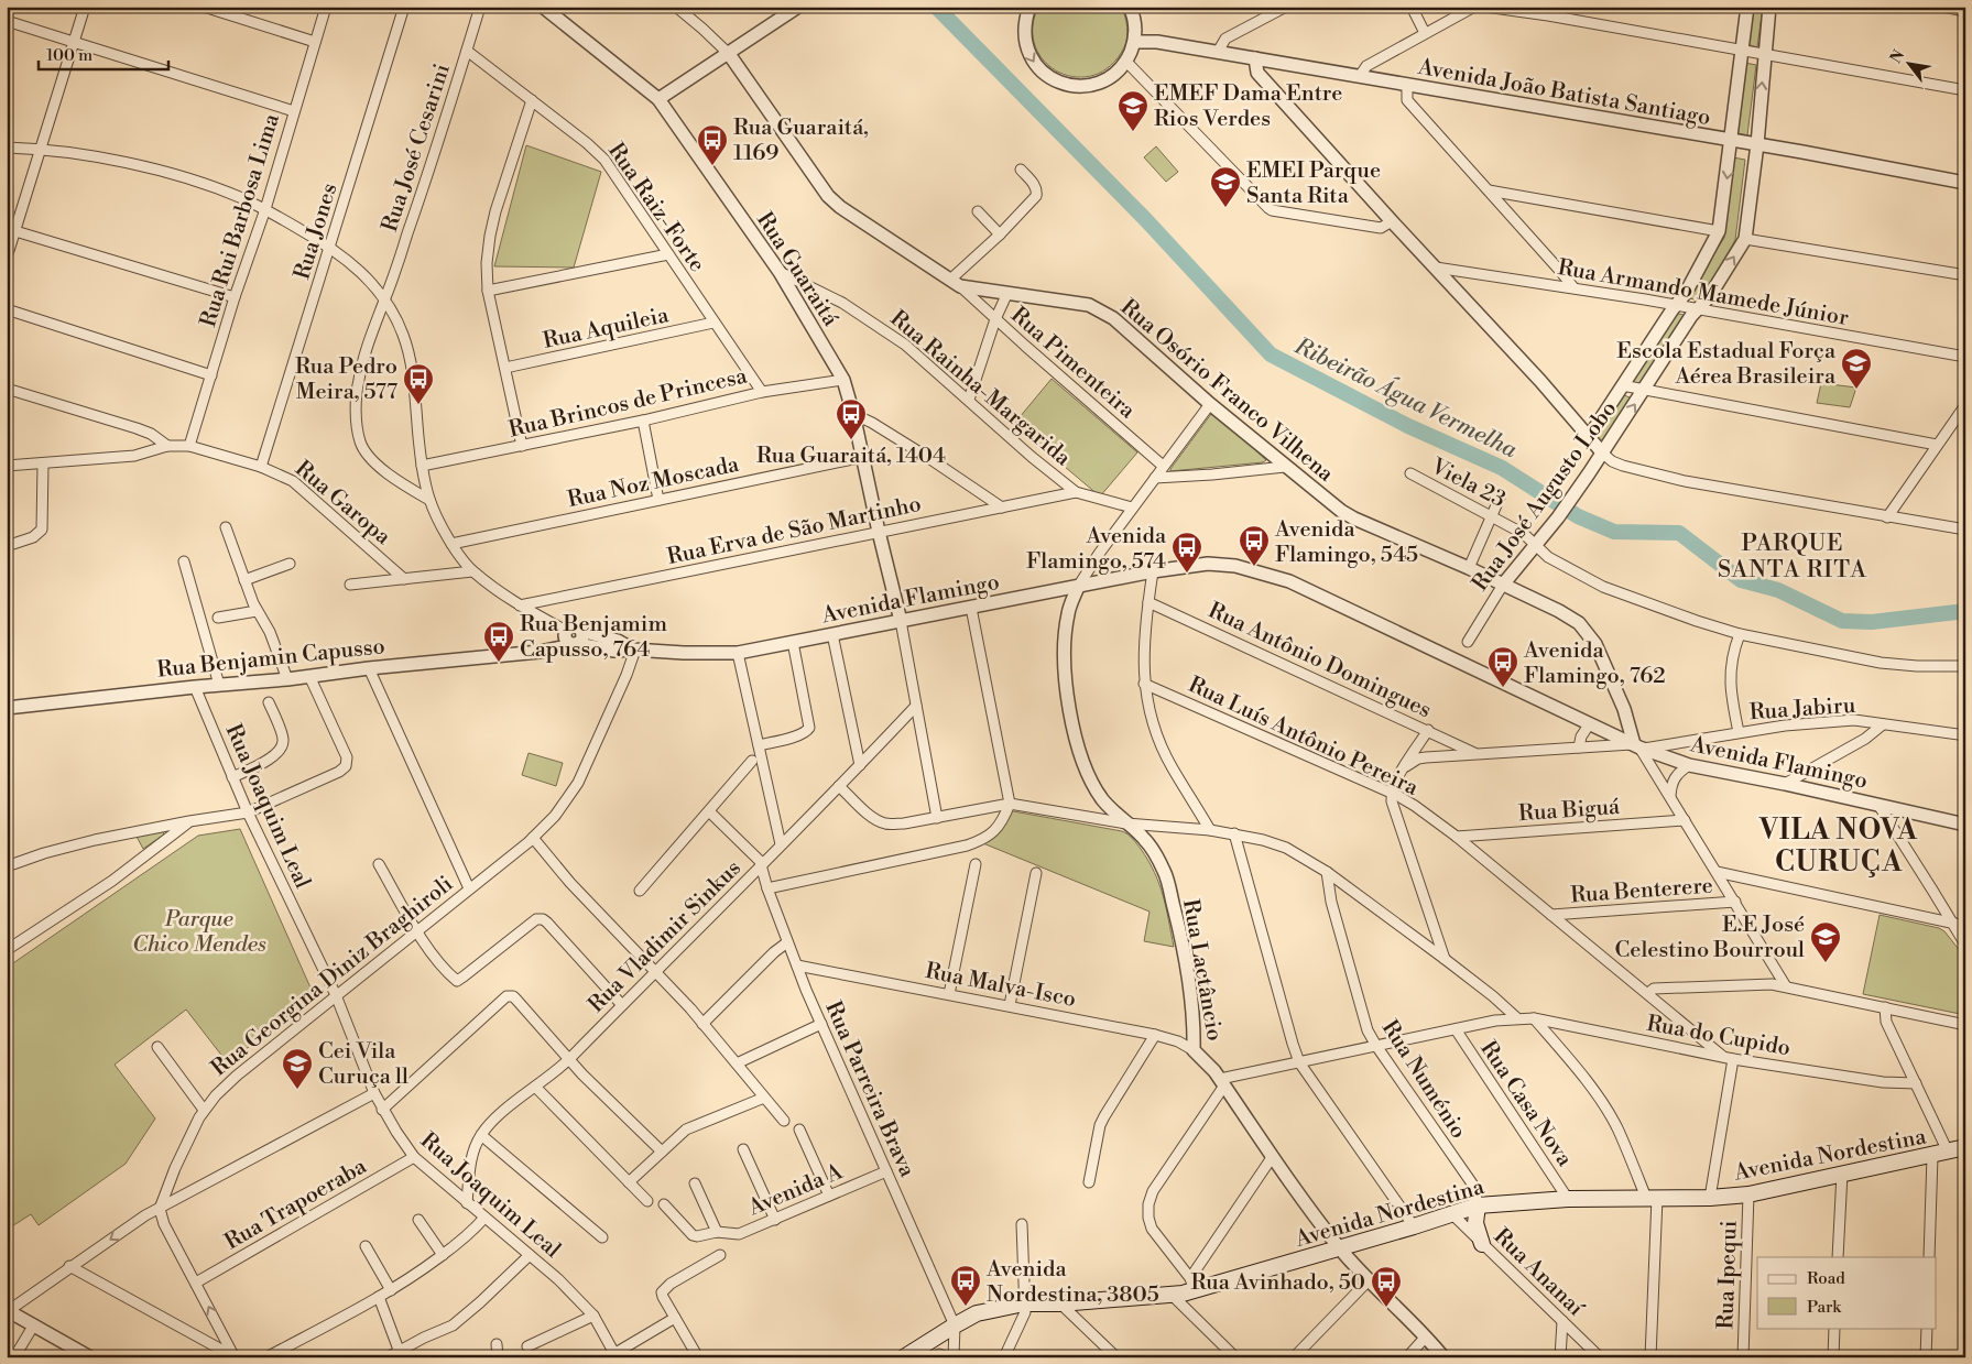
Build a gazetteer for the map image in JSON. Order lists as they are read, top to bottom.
{
  "streets": {
    "main road": ["Avenida Nordestina"],
    "street": [
      "Avenida João Batista Santiago",
      "Rua José Cesarini",
      "Rua Raiz-Forte",
      "Rua Rui Barbosa Lima",
      "Rua Jones",
      "Rua Guaraitá",
      "Rua Armando Mamede Júnior",
      "Rua Aquileia",
      "Rua Pimenteira",
      "Rua Rainha-Margarida",
      "Rua Osório Franco Vilhena",
      "Rua Brincos de Princesa",
      "Rua Noz Moscada",
      "Viela 23",
      "Rua José Augusto Lobo",
      "Rua Garopa",
      "Rua Erva de São Martinho",
      "Avenida Flamingo",
      "Rua Benjamin Capusso",
      "Rua Antônio Domingues",
      "Rua Jabiru",
      "Rua Luís Antônio Pereira",
      "Rua Joaquim Leal",
      "Rua Biguá",
      "Rua Benterere",
      "Rua Vladimir Sinkus",
      "Rua Lactâncio",
      "Rua Georgina Diniz Braghiroli",
      "Rua Malva-Isco",
      "Rua do Cupido",
      "Rua Numénio",
      "Rua Parreira Brava",
      "Rua Casa Nova",
      "Avenida A",
      "Rua Trapoeraba",
      "Rua Ananaí",
      "Rua Ipequi"
    ]
  },
  "crossings": [
    ["Avenida João Batista Santiago", "Rua José Augusto Lobo"],
    ["Rua José Cesarini", "Rua Raiz-Forte"],
    ["Rua Raiz-Forte", "Rua Aquileia"],
    ["Rua Raiz-Forte", "Rua Brincos de Princesa"],
    ["Rua Rui Barbosa Lima", "Rua Garopa"],
    ["Rua Jones", "Rua Garopa"],
    ["Rua Guaraitá", "Rua Rainha-Margarida"],
    ["Rua Guaraitá", "Rua Brincos de Princesa"],
    ["Rua Guaraitá", "Rua Noz Moscada"],
    ["Rua Guaraitá", "Rua Erva de São Martinho"],
    ["Rua Guaraitá", "Avenida Flamingo"],
    ["Rua Armando Mamede Júnior", "Rua José Augusto Lobo"],
    ["Rua Pimenteira", "Rua Osório Franco Vilhena"],
    ["Rua Rainha-Margarida", "Rua Erva de São Martinho"],
    ["Rua Osório Franco Vilhena", "Rua José Augusto Lobo"],
    ["Rua Osório Franco Vilhena", "Avenida Flamingo"],
    ["Rua Osório Franco Vilhena", "Rua Jabiru"],
    ["Viela 23", "Rua José Augusto Lobo"],
    ["Avenida Flamingo", "Rua Benjamin Capusso"],
    ["Avenida Flamingo", "Rua Jabiru"],
    ["Avenida Flamingo", "Rua Lactâncio"],
    ["Avenida Flamingo", "Rua Georgina Diniz Braghiroli"],
    ["Rua Benjamin Capusso", "Rua Joaquim Leal"],
    ["Rua Antônio Domingues", "Rua Jabiru"],
    ["Rua Luís Antônio Pereira", "Rua Biguá"],
    ["Rua Luís Antônio Pereira", "Rua Benterere"],
    ["Rua Luís Antônio Pereira", "Rua do Cupido"],
    ["Rua Joaquim Leal", "Rua Vladimir Sinkus"],
    ["Rua Joaquim Leal", "Rua Georgina Diniz Braghiroli"],
    ["Rua Joaquim Leal", "Rua Trapoeraba"],
    ["Rua Vladimir Sinkus", "Rua Parreira Brava"],
    ["Rua Lactâncio", "Rua Malva-Isco"],
    ["Rua Lactâncio", "Rua do Cupido"],
    ["Rua Lactâncio", "Avenida Nordestina"],
    ["Rua Malva-Isco", "Rua Parreira Brava"],
    ["Rua do Cupido", "Rua Numénio"],
    ["Rua do Cupido", "Rua Casa Nova"],
    ["Rua Numénio", "Avenida Nordestina"],
    ["Rua Parreira Brava", "Avenida Nordestina"],
    ["Rua Parreira Brava", "Avenida A"],
    ["Rua Casa Nova", "Avenida Nordestina"],
    ["Avenida Nordestina", "Rua Ananaí"],
    ["Avenida Nordestina", "Rua Ipequi"]
  ],
  "districts": ["PARQUE SANTA RITA", "VILA NOVA CURUÇA"],
  "water": ["Ribeirão Água Vermelha"],
  "parks": ["Parque Chico Mendes"],
  "places": {
    "school or university": [
      "EMEF Dama Entre Rios Verdes",
      "EMEI Parque Santa Rita",
      "Escola Estadual Força Aérea Brasileira",
      "E.E José Celestino Bourroul",
      "Cei Vila Curuça ll"
    ],
    "bus stop": [
      "Rua Guaraitá, 1169",
      "Rua Pedro Meira, 577",
      "Rua Guaraitá, 1404",
      "Avenida Flamingo, 545",
      "Avenida Flamingo, 574",
      "Rua Benjamim Capusso, 764",
      "Avenida Flamingo, 762",
      "Avenida Nordestina, 3805",
      "Rua Avinhado, 50"
    ]
  },
  "legend": ["Road", "Park"],
  "scale_bar": "100 m",
  "north": "top left"
}
